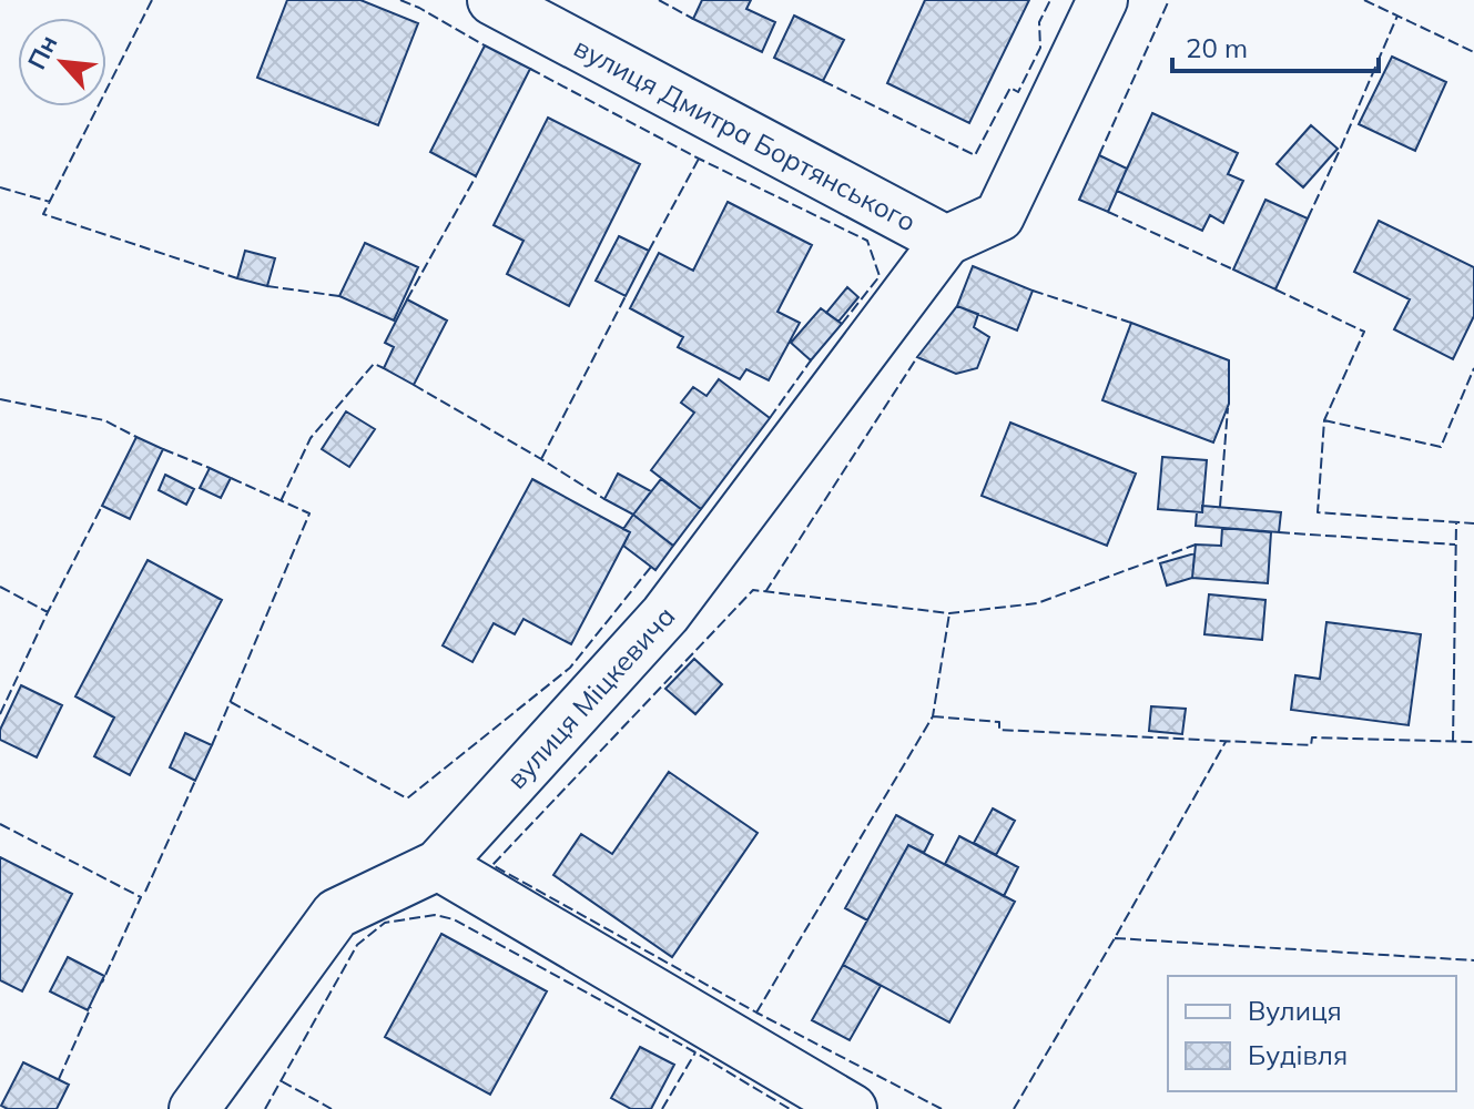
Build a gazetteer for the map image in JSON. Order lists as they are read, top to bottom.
{
  "streets": {
    "street": ["вулиця Дмитра Бортянського", "вулиця Міцкевича"]
  },
  "crossings": [
    ["вулиця Дмитра Бортянського", "вулиця Міцкевича"]
  ],
  "legend": ["Вулиця", "Будівля"],
  "scale_bar": "20 m",
  "north": "top left"
}
